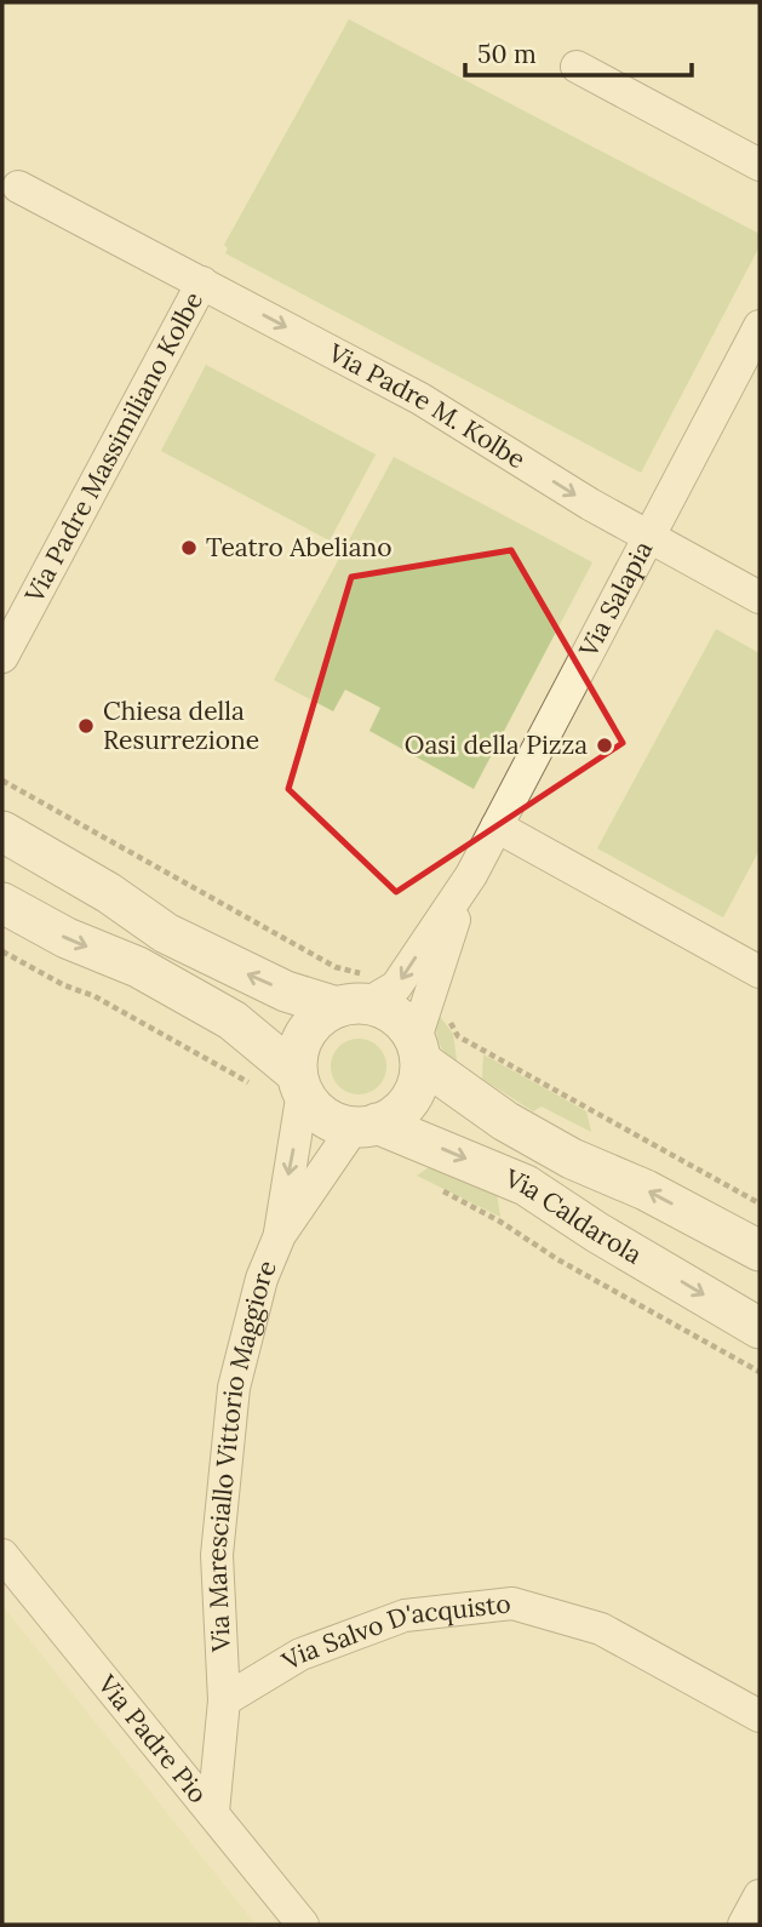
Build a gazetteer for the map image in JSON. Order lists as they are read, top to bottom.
{
  "streets": {
    "street": [
      "Via Padre M. Kolbe",
      "Via Padre Massimiliano Kolbe",
      "Via Salapia",
      "Via Caldarola",
      "Via Maresciallo Vittorio Maggiore",
      "Via Salvo D'acquisto",
      "Via Padre Pio"
    ]
  },
  "crossings": [
    ["Via Padre M. Kolbe", "Via Padre Massimiliano Kolbe"],
    ["Via Padre M. Kolbe", "Via Salapia"],
    ["Via Salapia", "Via Caldarola"],
    ["Via Salapia", "Via Maresciallo Vittorio Maggiore"],
    ["Via Caldarola", "Via Maresciallo Vittorio Maggiore"],
    ["Via Maresciallo Vittorio Maggiore", "Via Salvo D'acquisto"],
    ["Via Maresciallo Vittorio Maggiore", "Via Padre Pio"]
  ],
  "one_way": ["Via Padre M. Kolbe"],
  "places": ["Teatro Abeliano", "Chiesa della Resurrezione", "Oasi della Pizza"],
  "scale_bar": "50 m"
}
